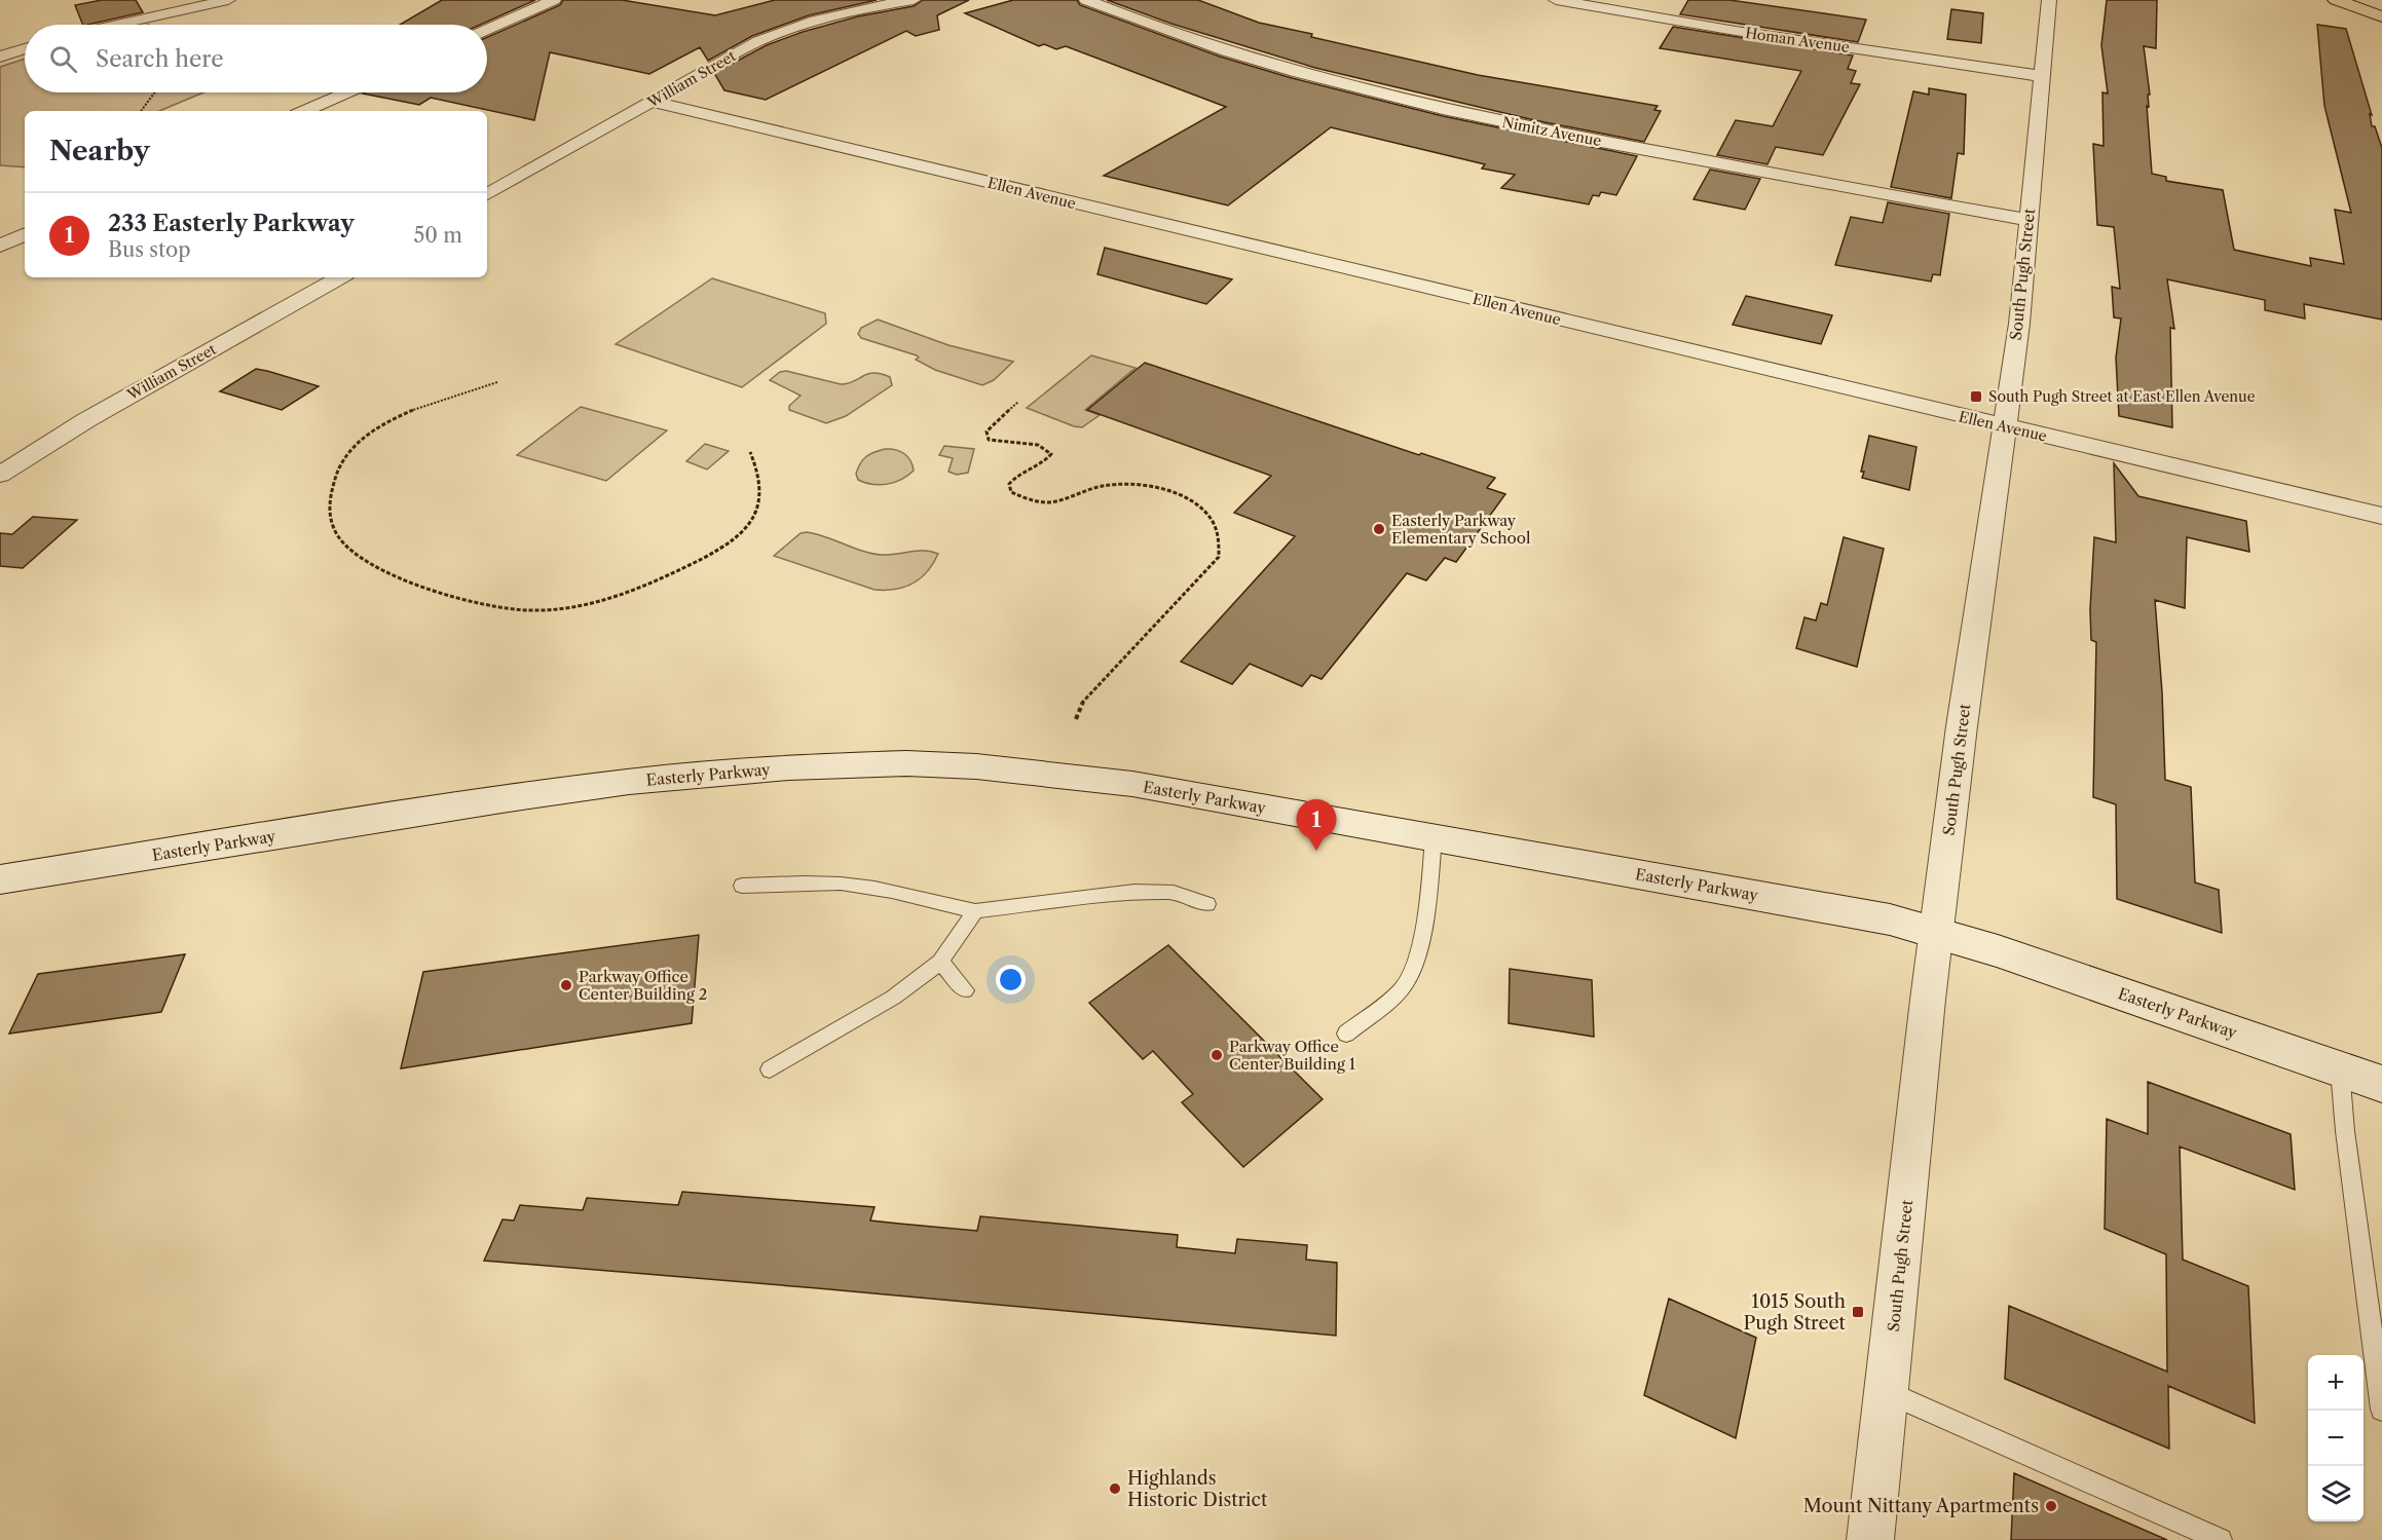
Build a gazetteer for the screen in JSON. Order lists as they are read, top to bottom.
{
  "streets": {
    "main road": ["Easterly Parkway"],
    "street": [
      "Homan Avenue",
      "William Street",
      "Nimitz Avenue",
      "Ellen Avenue",
      "South Pugh Street"
    ]
  },
  "crossings": [
    ["Homan Avenue", "South Pugh Street"],
    ["William Street", "Ellen Avenue"],
    ["Nimitz Avenue", "South Pugh Street"],
    ["Ellen Avenue", "South Pugh Street"],
    ["South Pugh Street", "Easterly Parkway"]
  ],
  "places": {
    "transit": ["South Pugh Street at East Ellen Avenue", "1015 South Pugh Street"],
    "other": [
      "Easterly Parkway Elementary School",
      "Parkway Office Center Building 2",
      "Parkway Office Center Building 1",
      "Highlands Historic District",
      "Mount Nittany Apartments"
    ]
  },
  "page": {
    "search": "Search here",
    "heading": "Nearby",
    "list": [
      {
        "mark": "1",
        "name": "233 Easterly Parkway",
        "note": "Bus stop",
        "value": "50 m"
      }
    ],
    "pins": "1",
    "map_buttons": ["+", "−"]
  }
}
